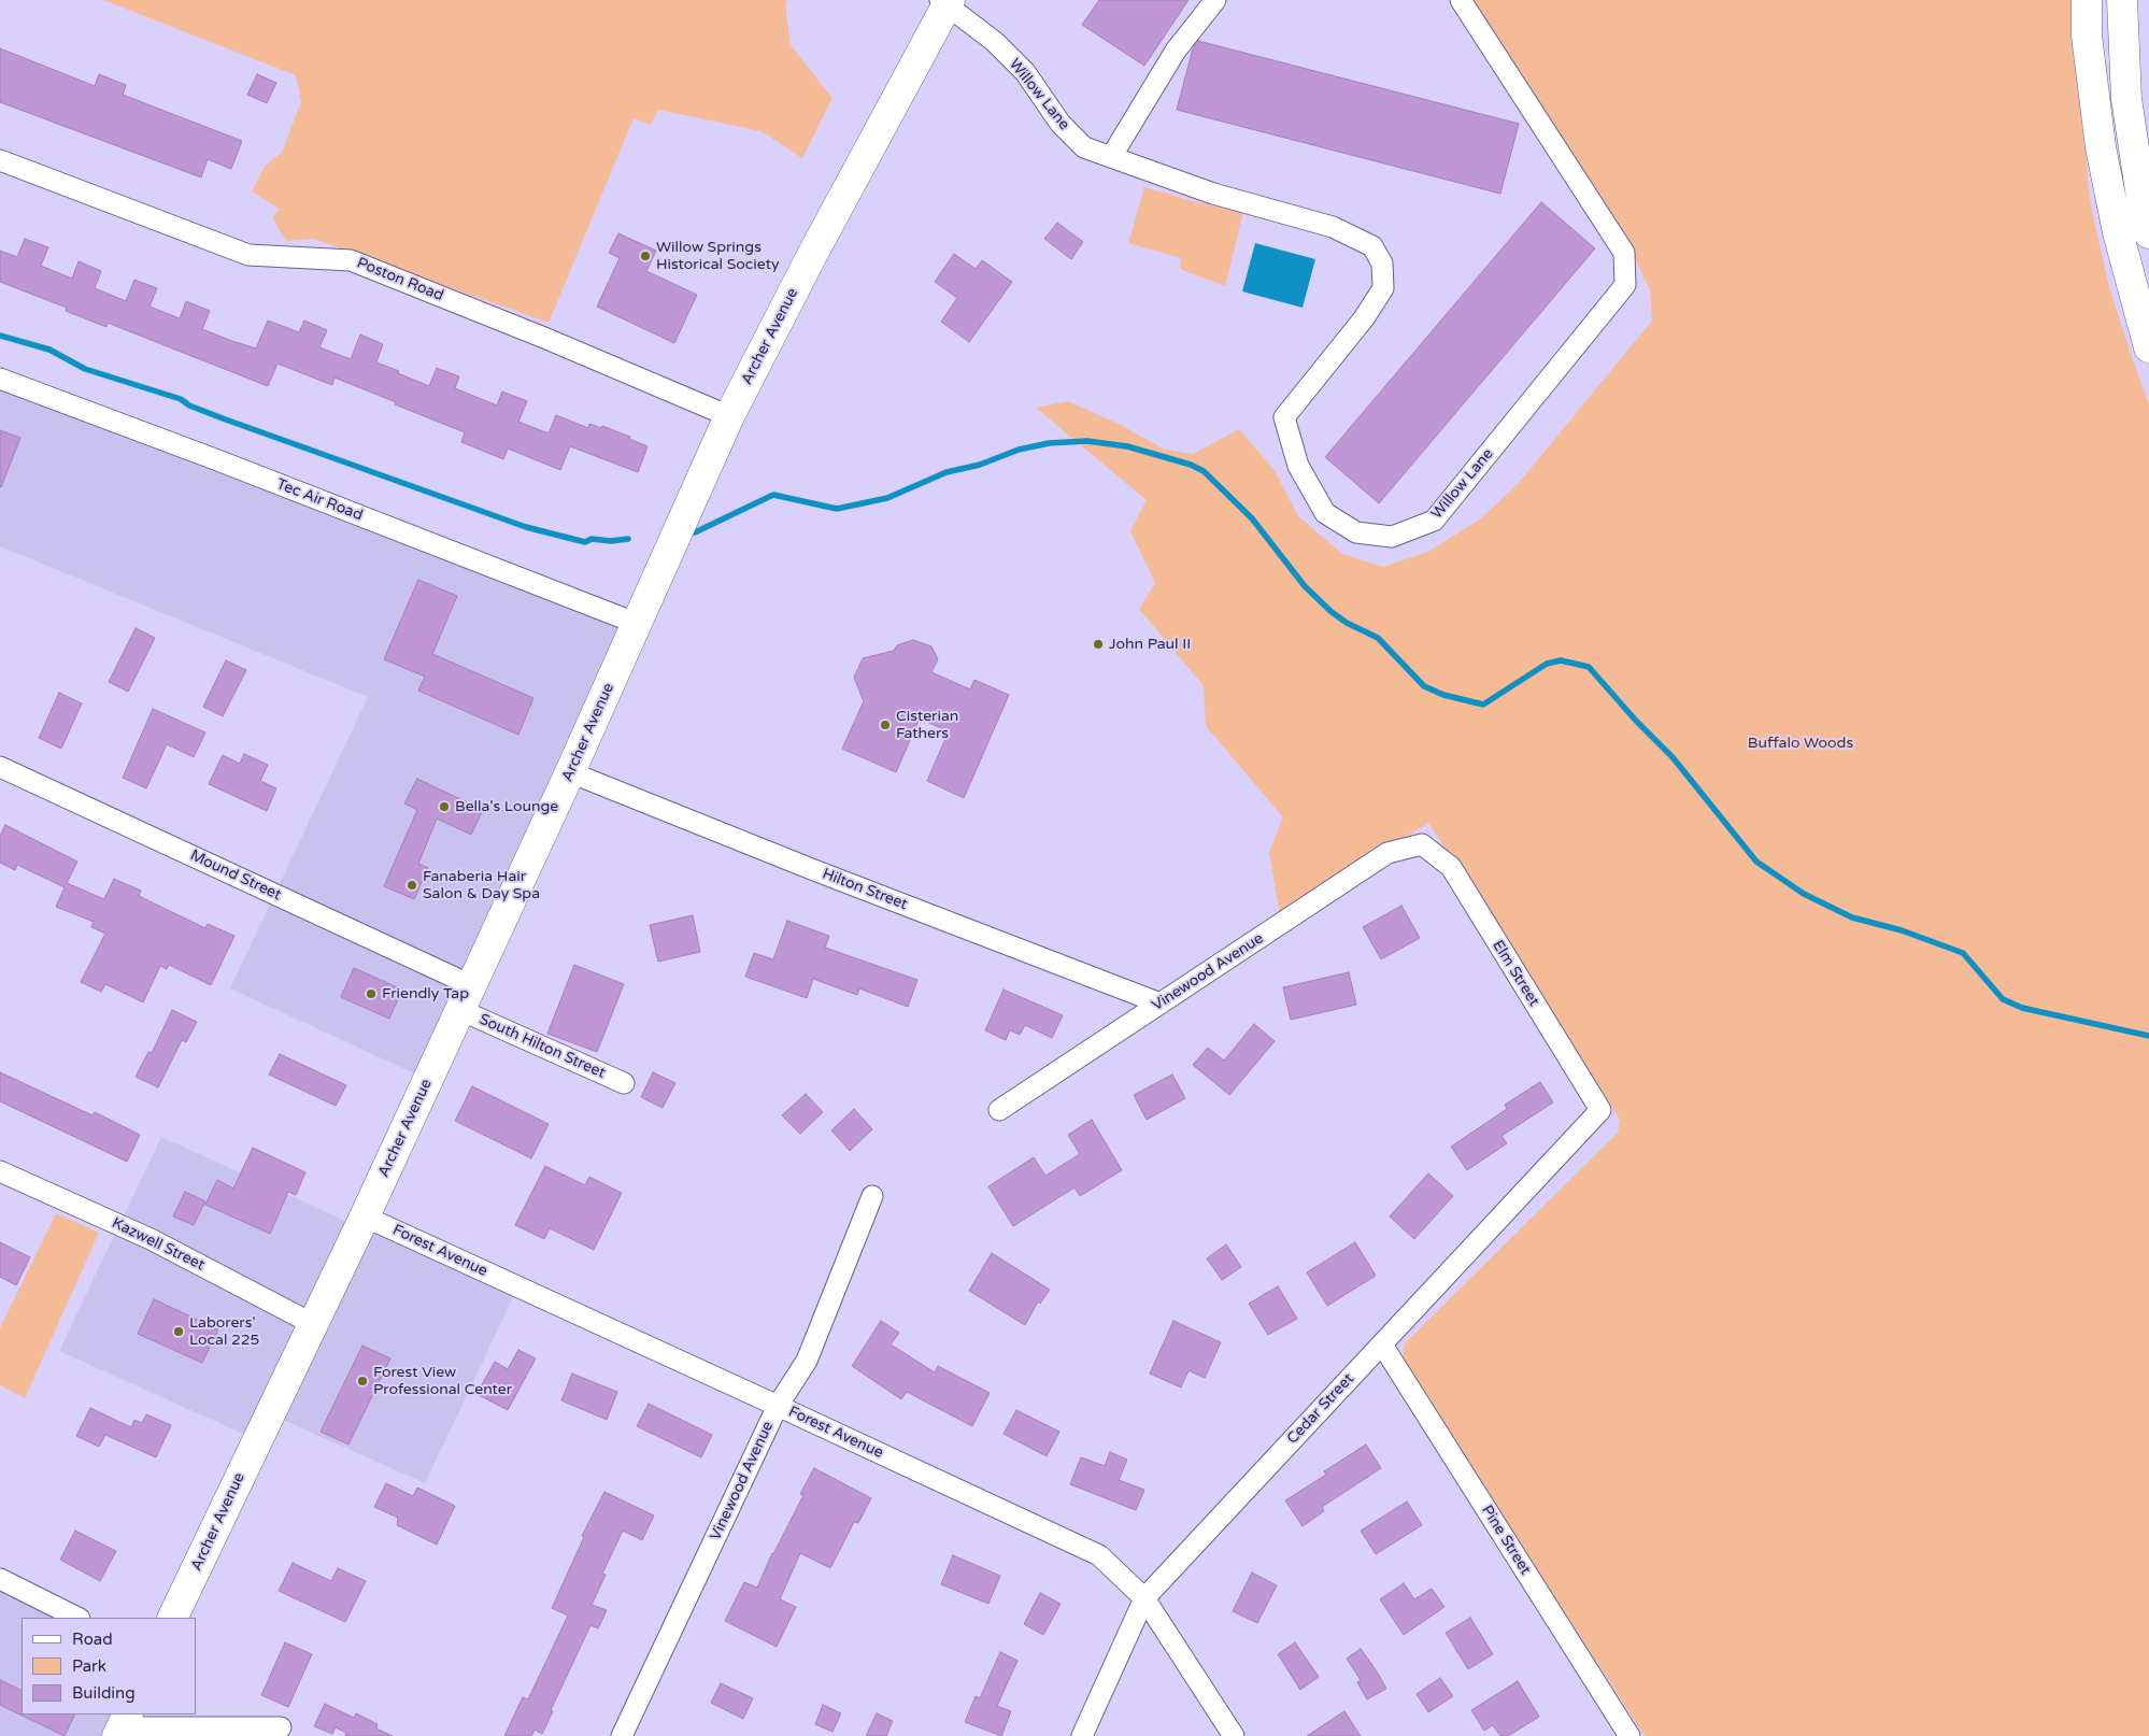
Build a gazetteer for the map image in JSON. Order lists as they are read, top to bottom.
{
  "streets": {
    "main road": ["Archer Avenue"],
    "street": [
      "Willow Lane",
      "Poston Road",
      "Tec Air Road",
      "Mound Street",
      "Hilton Street",
      "Vinewood Avenue",
      "Elm Street",
      "South Hilton Street",
      "Kazwell Street",
      "Forest Avenue",
      "Cedar Street",
      "Pine Street"
    ]
  },
  "crossings": [
    ["Willow Lane", "Archer Avenue"],
    ["Poston Road", "Archer Avenue"],
    ["Archer Avenue", "Tec Air Road"],
    ["Archer Avenue", "Mound Street"],
    ["Archer Avenue", "Hilton Street"],
    ["Archer Avenue", "South Hilton Street"],
    ["Archer Avenue", "Kazwell Street"],
    ["Archer Avenue", "Forest Avenue"],
    ["Mound Street", "South Hilton Street"],
    ["Hilton Street", "Vinewood Avenue"],
    ["Vinewood Avenue", "Elm Street"],
    ["Vinewood Avenue", "Forest Avenue"],
    ["Elm Street", "Cedar Street"],
    ["Forest Avenue", "Cedar Street"],
    ["Cedar Street", "Pine Street"]
  ],
  "parks": ["Buffalo Woods"],
  "places": [
    "Willow Springs Historical Society",
    "John Paul II",
    "Cisterian Fathers",
    "Bella's Lounge",
    "Fanaberia Hair Salon & Day Spa",
    "Friendly Tap",
    "Laborers' Local 225",
    "Forest View Professional Center"
  ],
  "legend": ["Road", "Park", "Building"]
}
